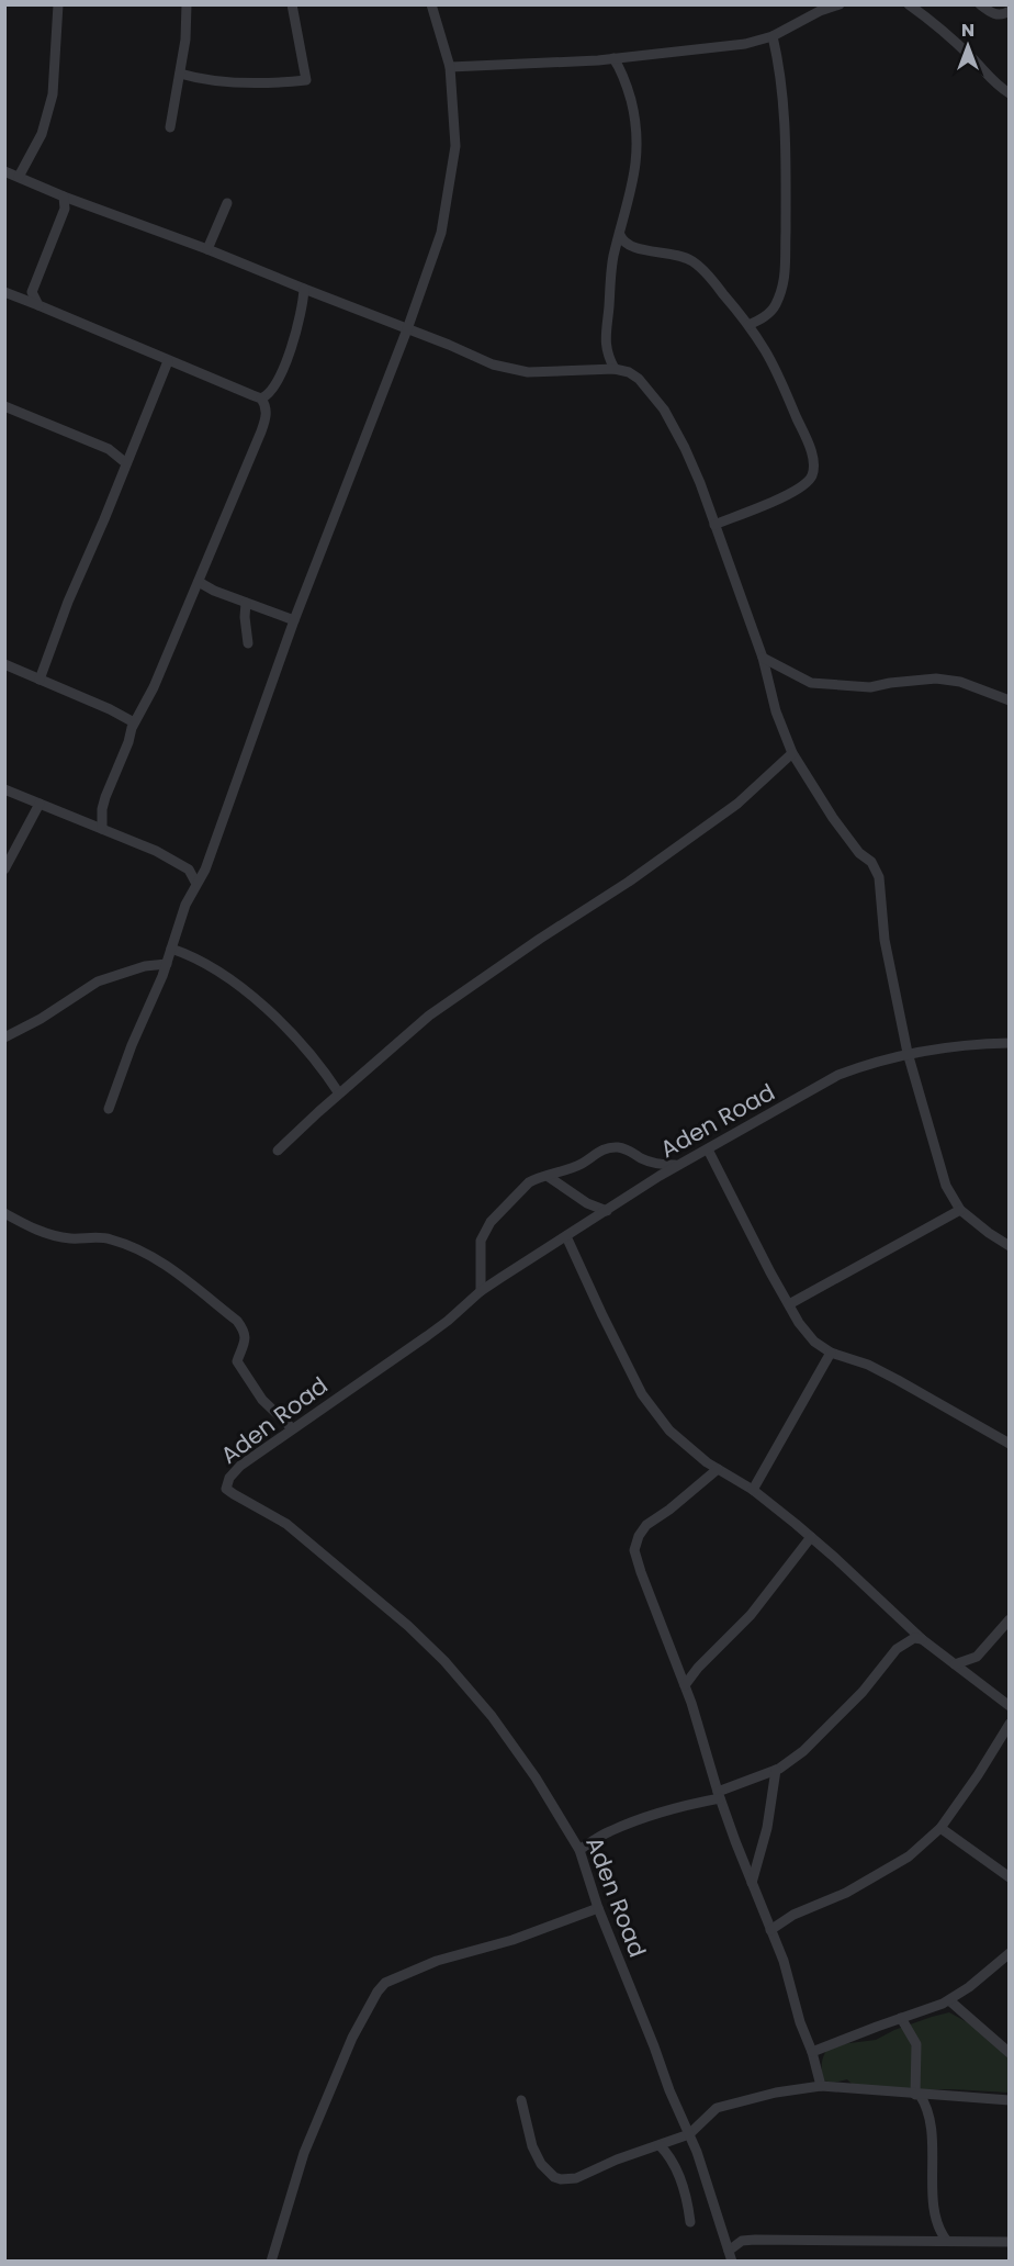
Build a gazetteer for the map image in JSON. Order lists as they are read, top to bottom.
{
  "streets": {
    "street": ["Aden Road"]
  },
  "north": "top"
}
